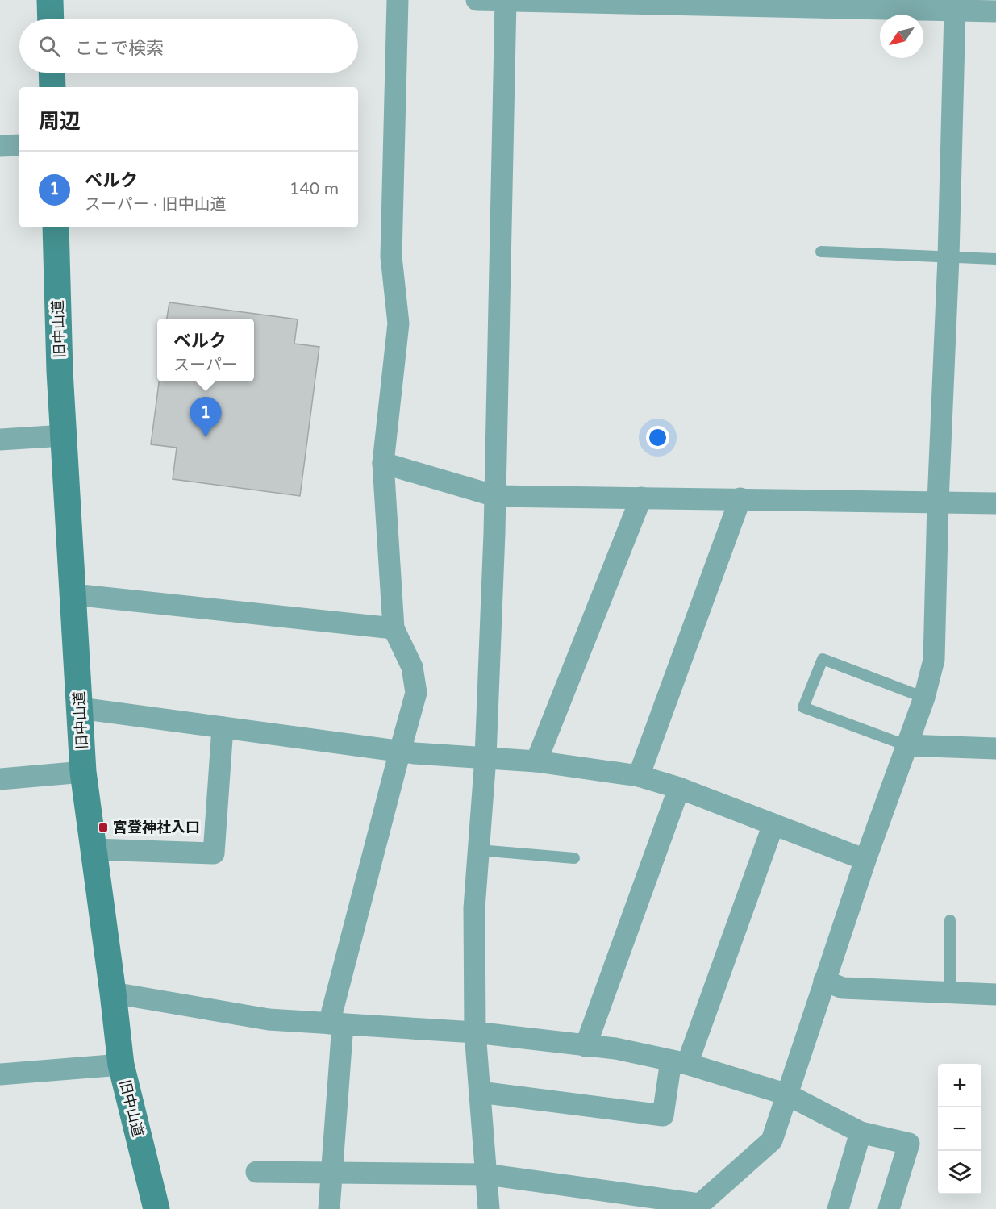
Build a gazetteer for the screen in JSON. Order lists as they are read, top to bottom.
{
  "streets": {
    "main road": ["旧中山道"]
  },
  "places": {
    "transit": ["宮登神社入口"]
  },
  "north": "bottom left",
  "page": {
    "search": "ここで検索",
    "heading": "周辺",
    "list": [
      {
        "mark": "1",
        "name": "ベルク",
        "note": "スーパー · 旧中山道",
        "value": "140 m"
      }
    ],
    "popup": ["ベルク", "スーパー"],
    "pins": "1",
    "map_buttons": ["+", "−"]
  }
}
